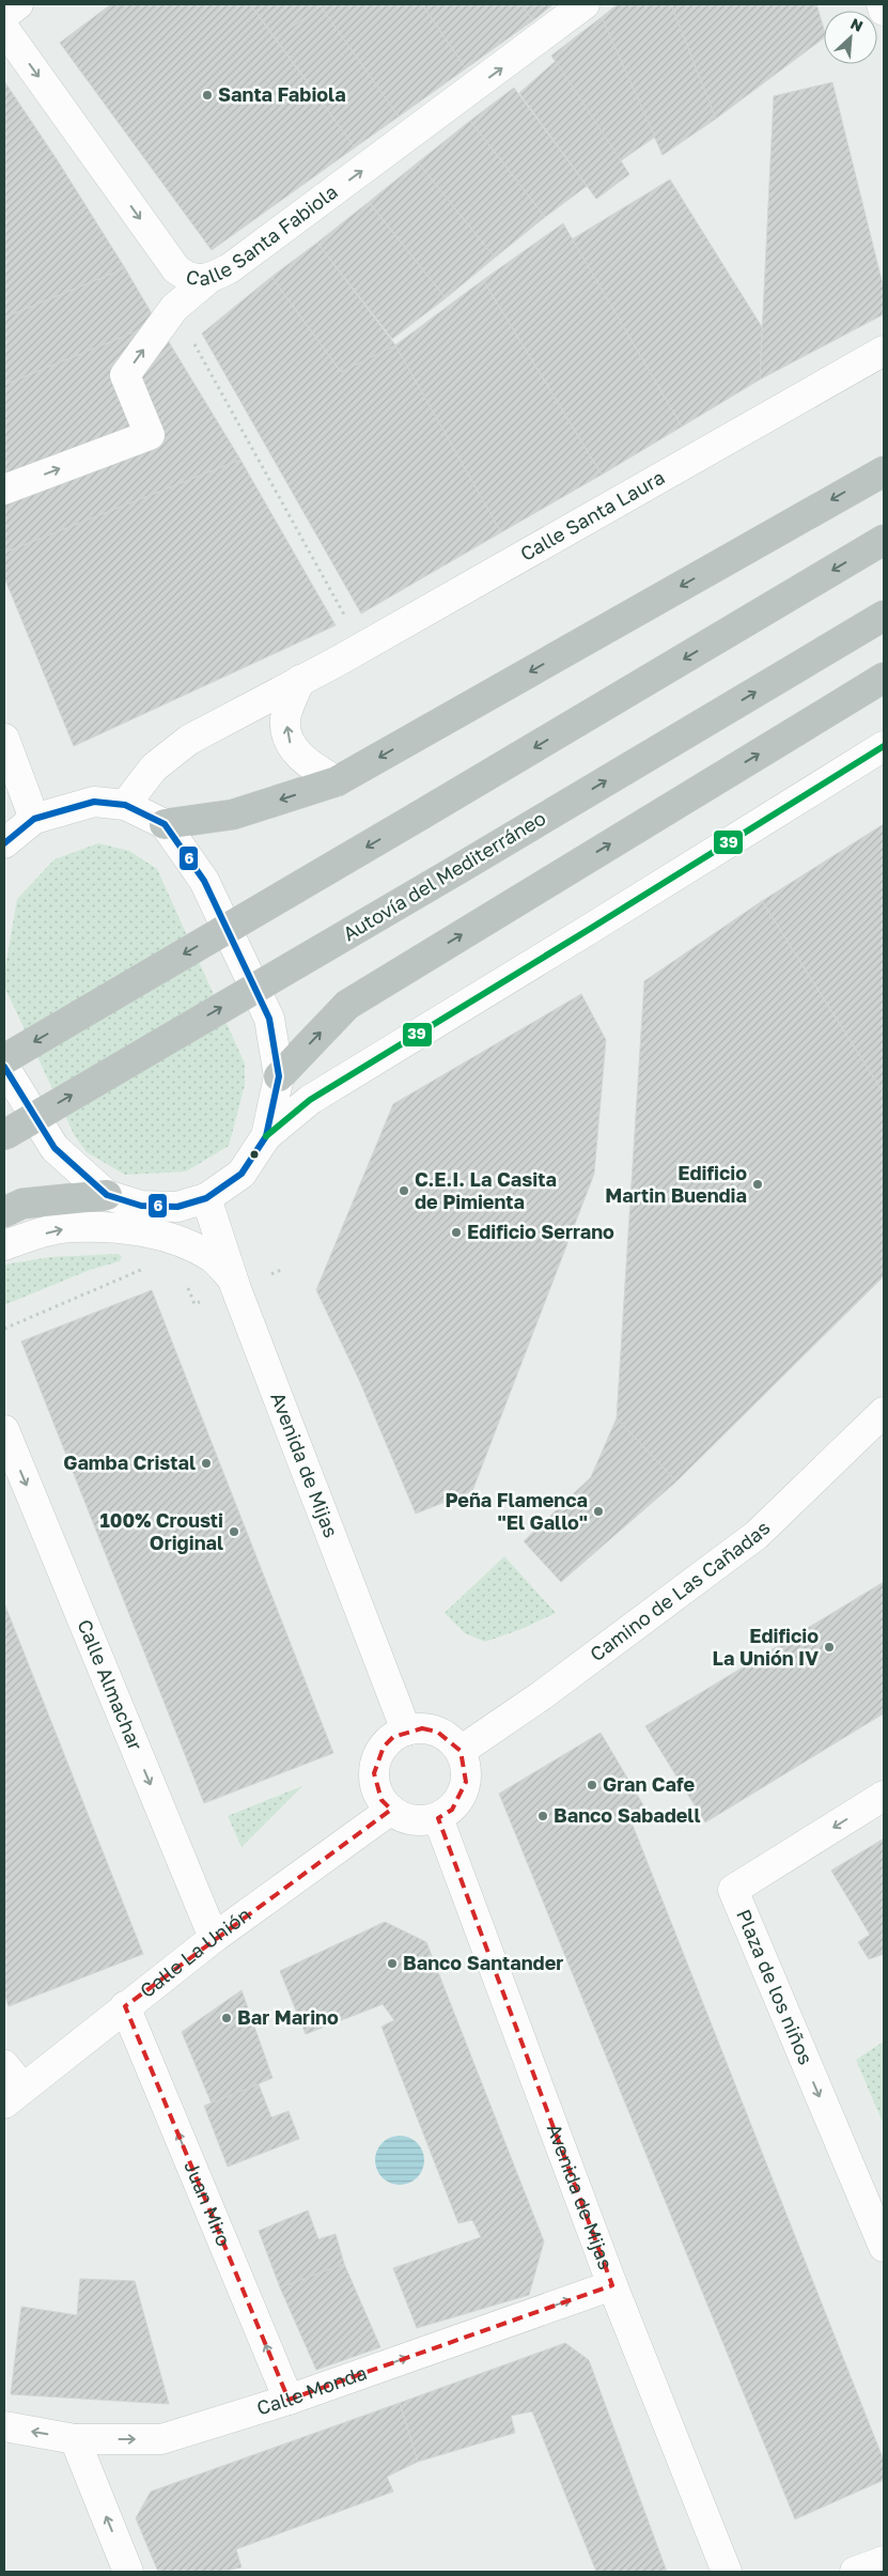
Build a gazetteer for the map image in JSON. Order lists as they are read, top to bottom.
{
  "streets": {
    "highway": ["Autovía del Mediterráneo"],
    "street": [
      "Calle Santa Fabiola",
      "Calle Santa Laura",
      "Avenida de Mijas",
      "Camino de Las Cañadas",
      "Calle Almachar",
      "Calle La Unión",
      "Plaza de los niños",
      "Juan Miro",
      "Calle Monda"
    ]
  },
  "crossings": [
    ["Avenida de Mijas", "Camino de Las Cañadas"],
    ["Avenida de Mijas", "Calle La Unión"],
    ["Avenida de Mijas", "Calle Monda"],
    ["Camino de Las Cañadas", "Calle La Unión"],
    ["Calle Almachar", "Calle La Unión"],
    ["Calle La Unión", "Juan Miro"],
    ["Juan Miro", "Calle Monda"]
  ],
  "one_way": ["Calle Almachar", "Juan Miro"],
  "places": [
    "Santa Fabiola",
    "Edificio Martin Buendia",
    "C.E.I. La Casita de Pimienta",
    "Edificio Serrano",
    "Gamba Cristal",
    "Peña Flamenca \"El Gallo\"",
    "100% Crousti Original",
    "Edificio La Unión IV",
    "Gran Cafe",
    "Banco Sabadell",
    "Banco Santander",
    "Bar Marino"
  ],
  "lines": ["transit line 39", "transit line 6"],
  "north": "top right"
}
